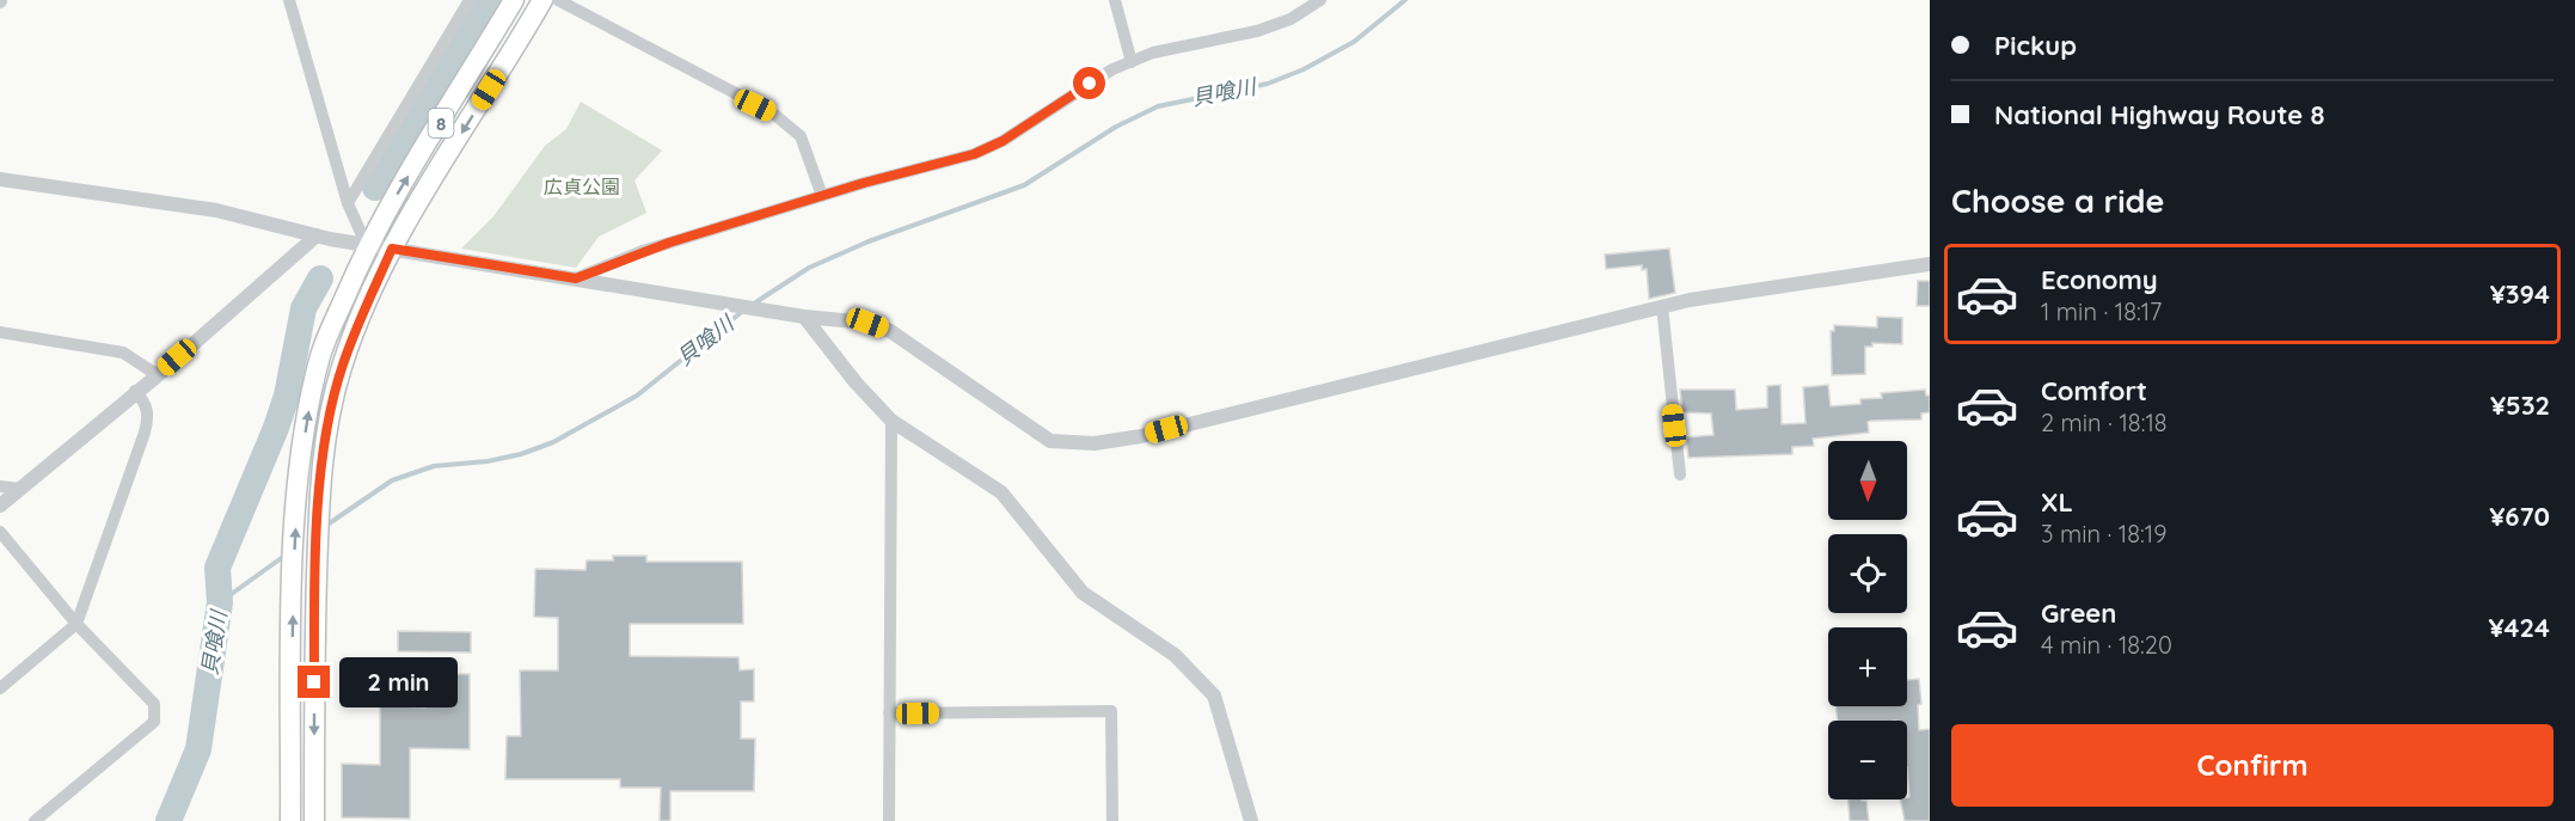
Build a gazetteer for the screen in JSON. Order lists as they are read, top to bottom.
{
  "streets": {
    "highway": ["8"]
  },
  "water": ["貝喰川"],
  "parks": ["広貞公園"],
  "north": "bottom",
  "page": {
    "banner": ["Pickup", "National Highway Route 8"],
    "heading": "Choose a ride",
    "list": [
      {
        "name": "Economy",
        "note": "1 min · 18:17",
        "value": "¥394"
      },
      {
        "name": "Comfort",
        "note": "2 min · 18:18",
        "value": "¥532"
      },
      {
        "name": "XL",
        "note": "3 min · 18:19",
        "value": "¥670"
      },
      {
        "name": "Green",
        "note": "4 min · 18:20",
        "value": "¥424"
      }
    ],
    "map_buttons": ["+", "−"],
    "bubble": "2 min",
    "buttons": "Confirm"
  }
}
